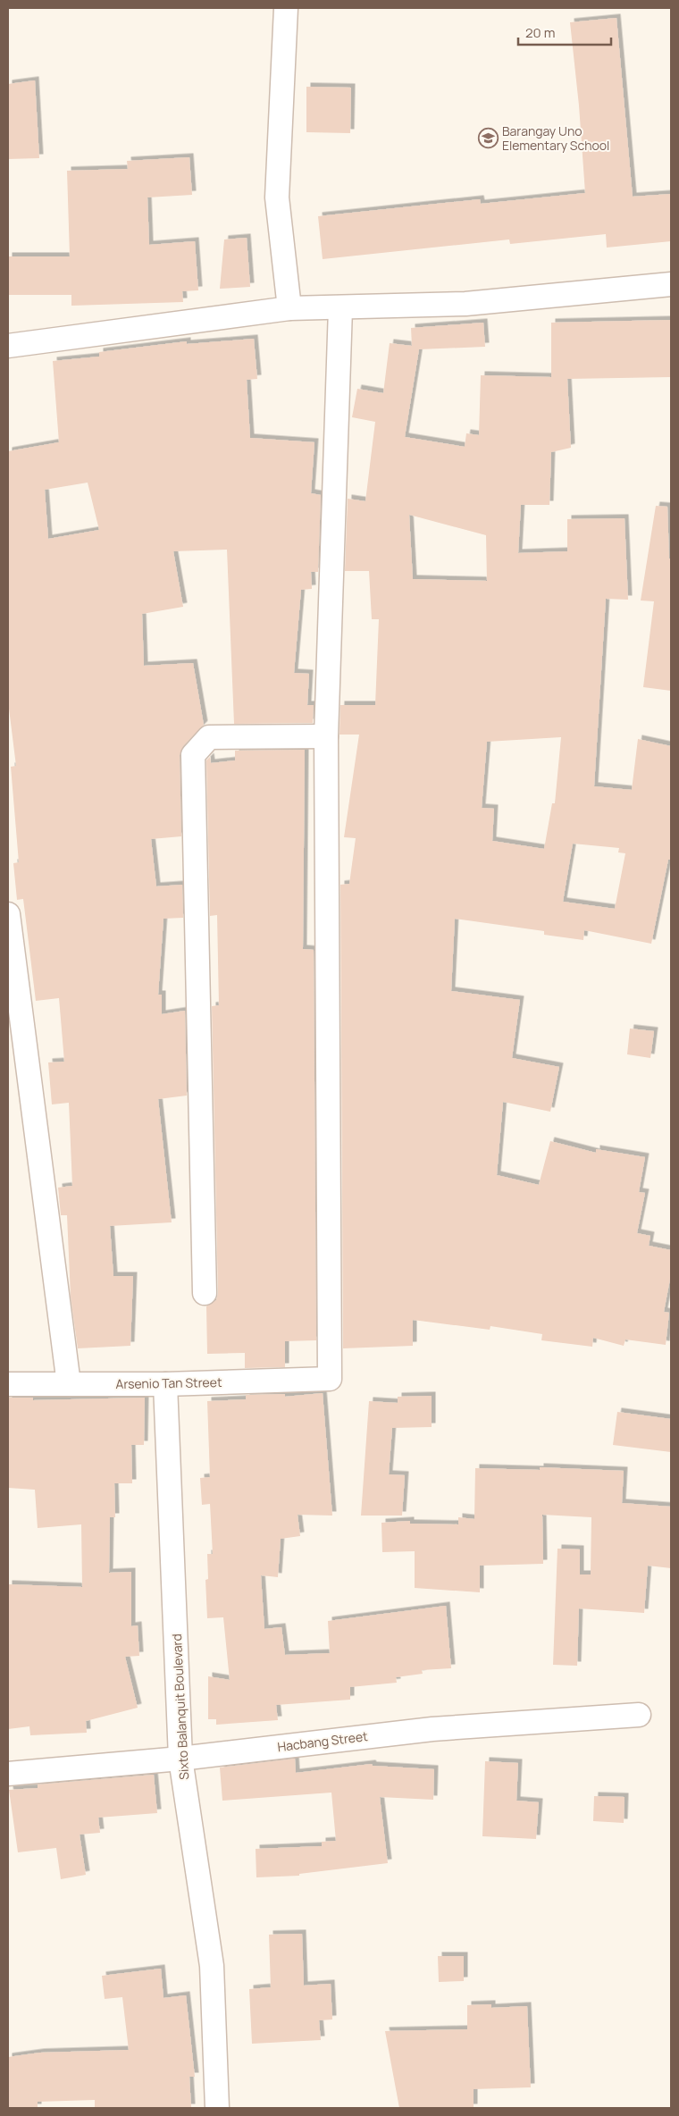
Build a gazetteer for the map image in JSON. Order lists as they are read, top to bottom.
{
  "streets": {
    "street": ["Arsenio Tan Street", "Sixto Balanquit Boulevard", "Hacbang Street"]
  },
  "crossings": [
    ["Arsenio Tan Street", "Sixto Balanquit Boulevard"],
    ["Sixto Balanquit Boulevard", "Hacbang Street"]
  ],
  "places": {
    "school or university": ["Barangay Uno Elementary School"]
  },
  "scale_bar": "20 m"
}
